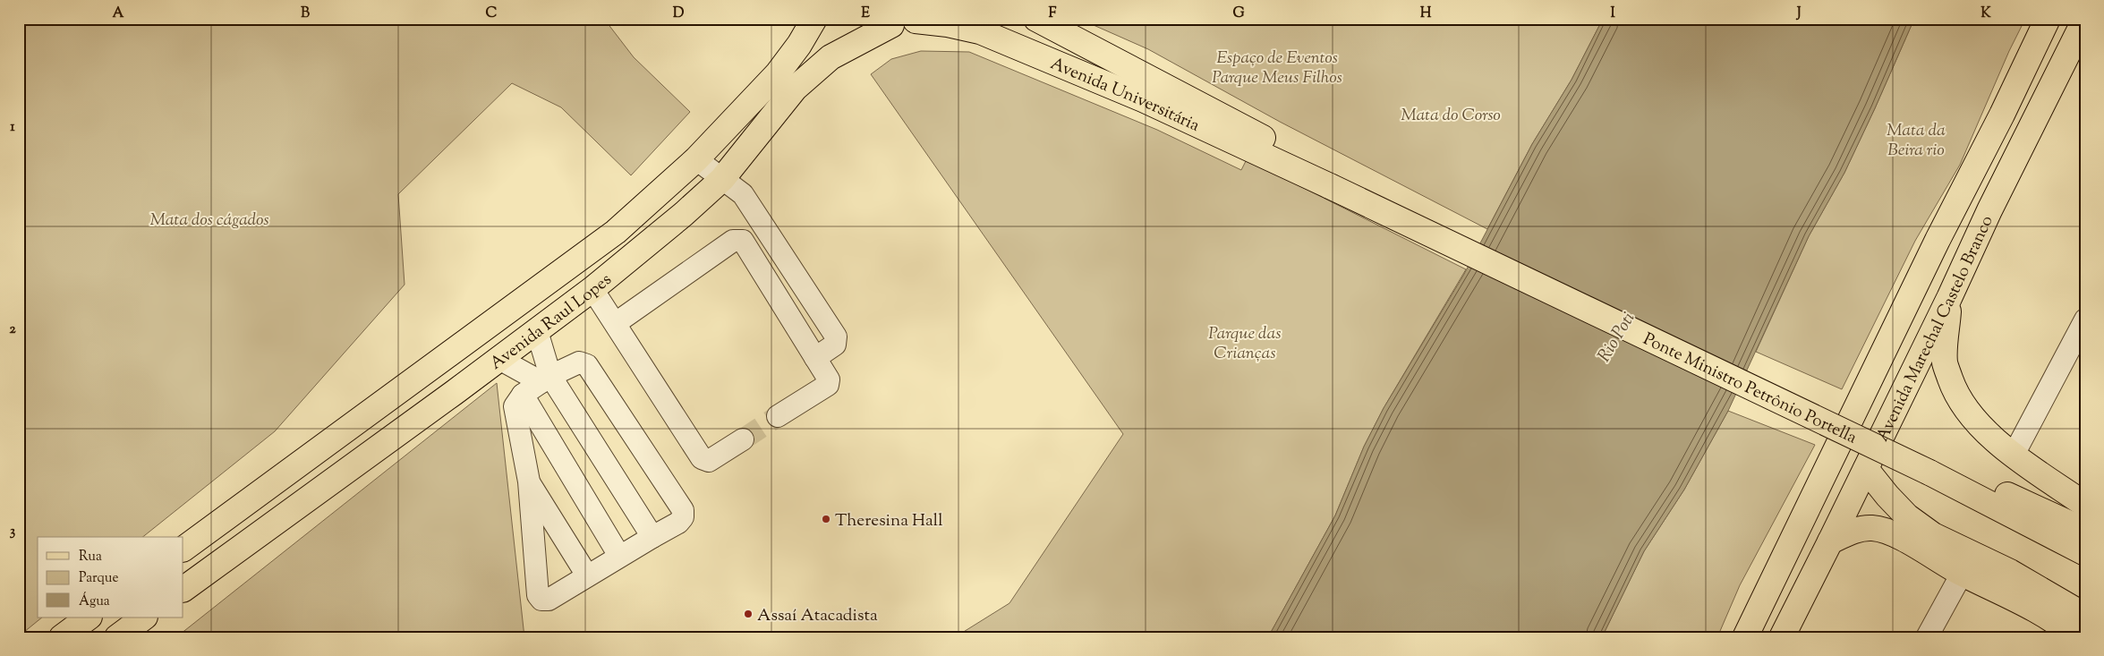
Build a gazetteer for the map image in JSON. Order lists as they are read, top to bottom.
{
  "streets": {
    "main road": [
      "Avenida Universitária",
      "Avenida Raul Lopes",
      "Avenida Marechal Castelo Branco",
      "Ponte Ministro Petrônio Portella"
    ]
  },
  "crossings": [
    ["Avenida Universitária", "Avenida Raul Lopes"],
    ["Avenida Universitária", "Ponte Ministro Petrônio Portella"]
  ],
  "water": ["Rio Poti"],
  "parks": [
    "Espaço de Eventos Parque Meus Filhos",
    "Mata do Corso",
    "Mata da Beira rio",
    "Mata dos cágados",
    "Parque das Crianças"
  ],
  "places": ["Theresina Hall", "Assaí Atacadista"],
  "legend": ["Rua", "Parque", "Água"],
  "grid": {
    "columns": [
      "A",
      "B",
      "C",
      "D",
      "E",
      "F",
      "G",
      "H",
      "I",
      "J",
      "K"
    ],
    "rows": ["1", "2", "3"]
  }
}
